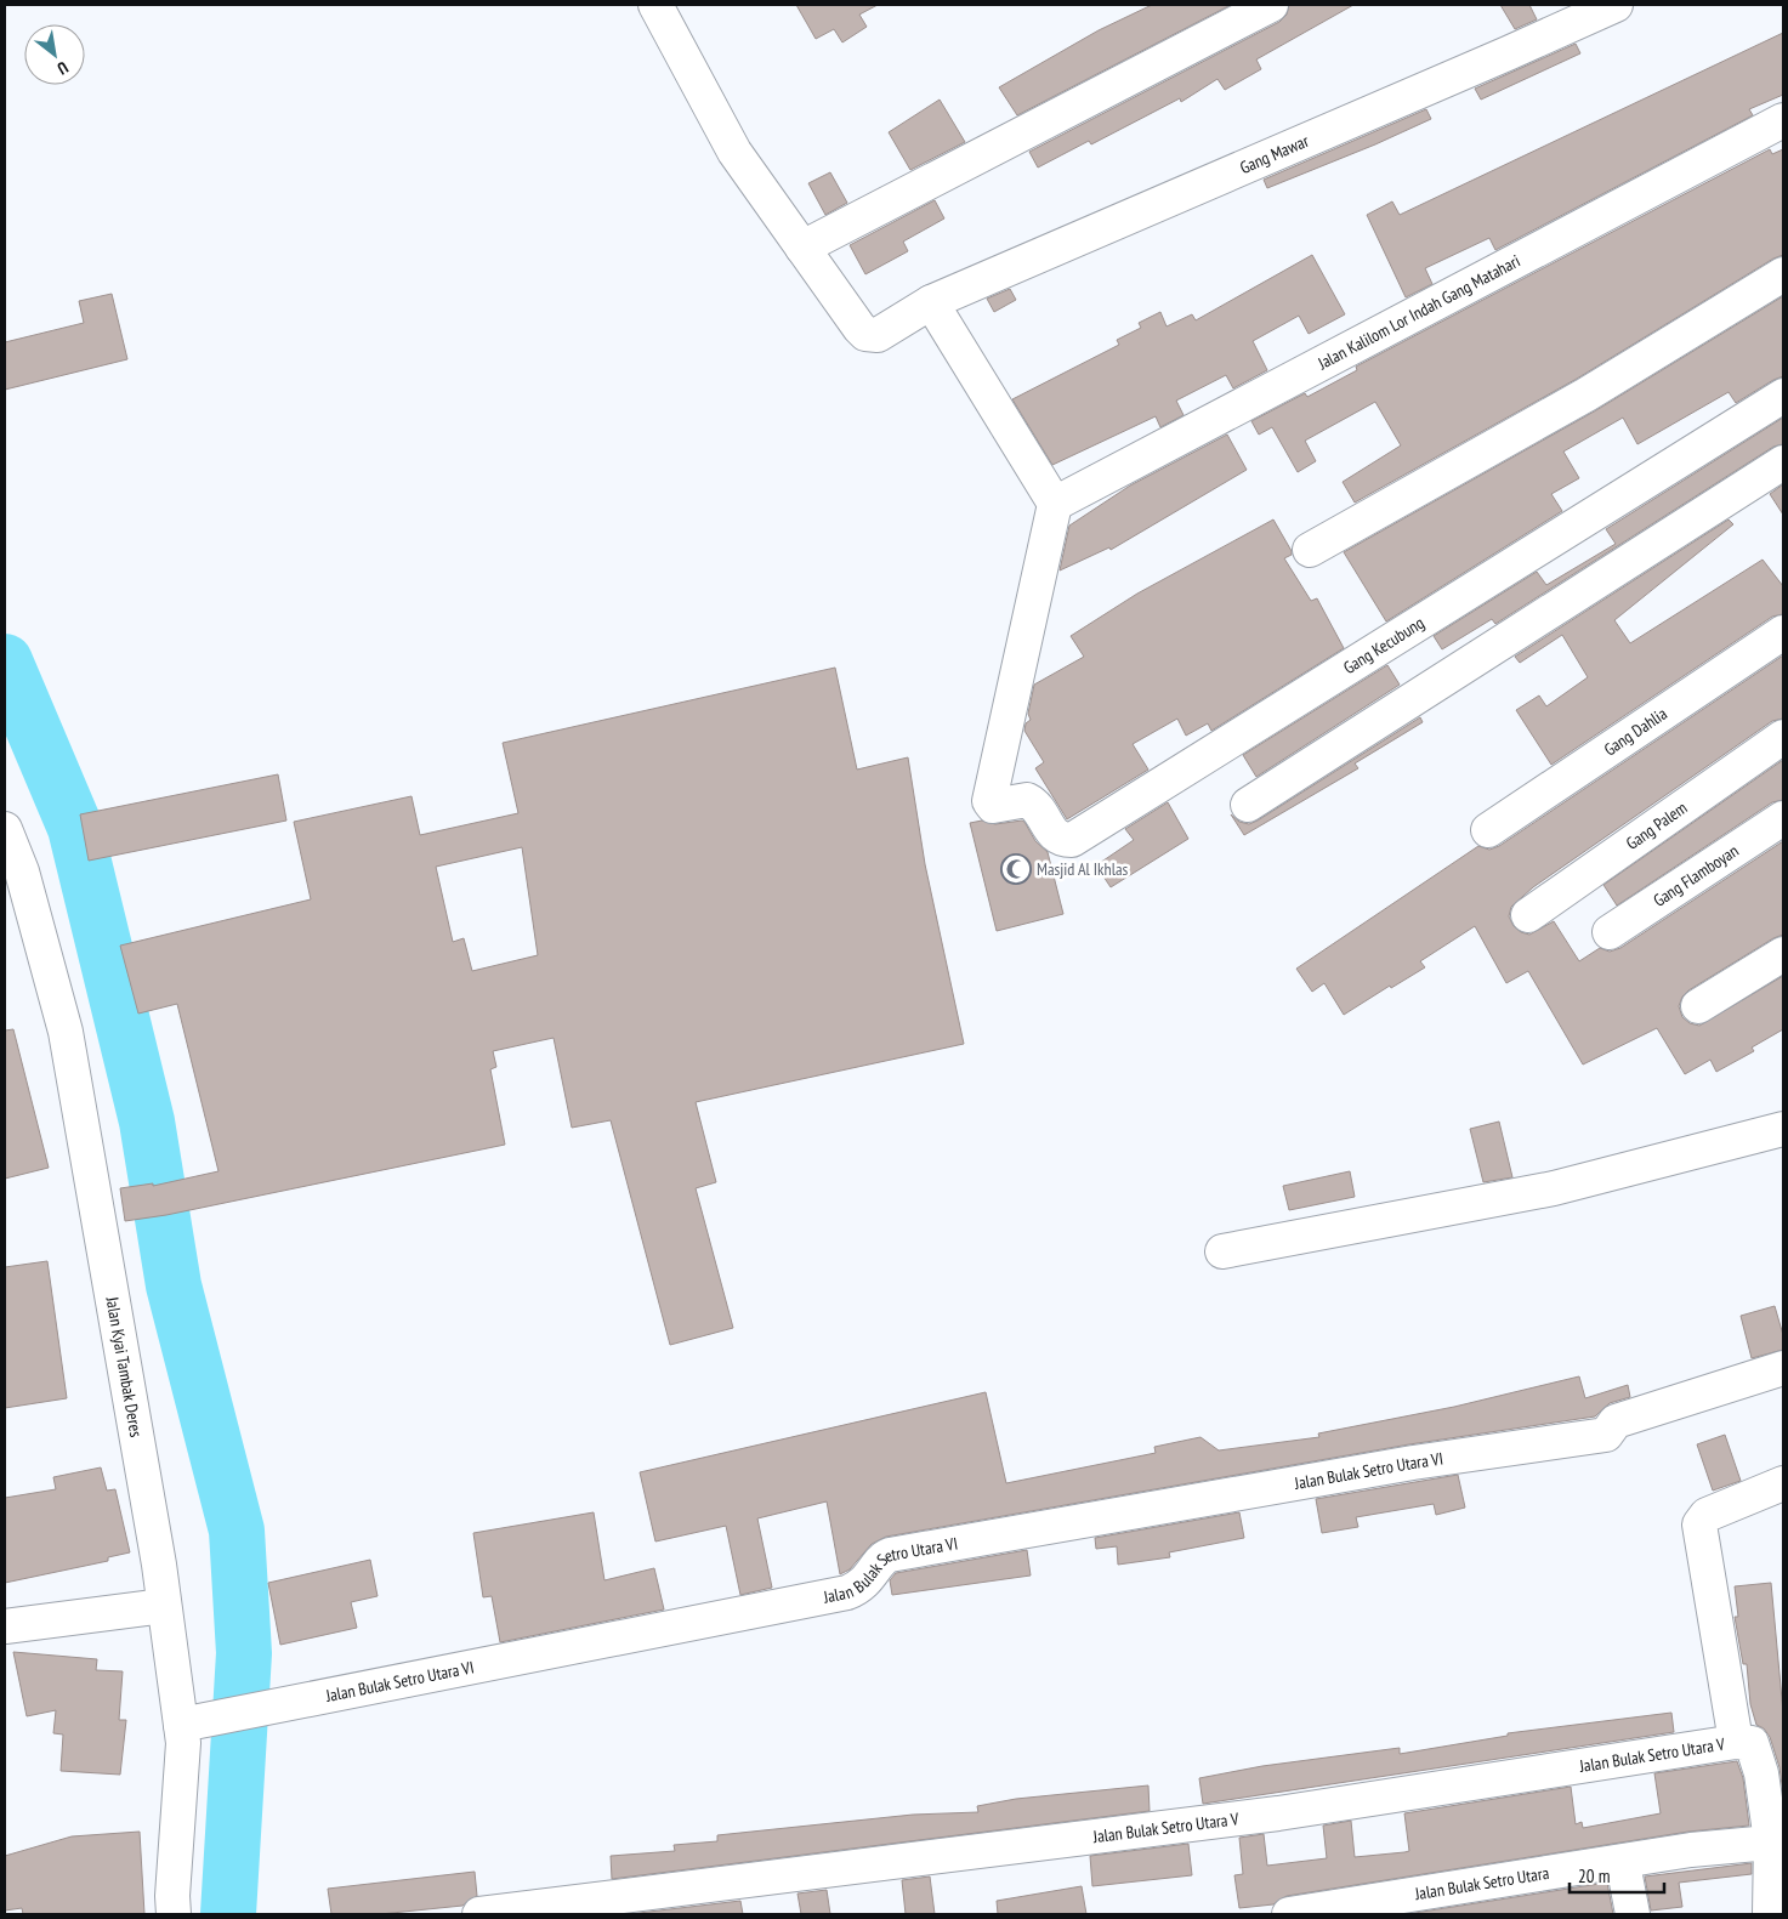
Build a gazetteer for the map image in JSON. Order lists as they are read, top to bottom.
{
  "streets": {
    "street": [
      "Gang Mawar",
      "Jalan Kalilom Lor Indah Gang Matahari",
      "Gang Kecubung",
      "Gang Dahlia",
      "Gang Palem",
      "Gang Flamboyan",
      "Jalan Kyai Tambak Deres",
      "Jalan Bulak Setro Utara VI",
      "Jalan Bulak Setro Utara V",
      "Jalan Bulak Setro Utara"
    ]
  },
  "crossings": [
    ["Jalan Kalilom Lor Indah Gang Matahari", "Gang Kecubung"],
    ["Jalan Kyai Tambak Deres", "Jalan Bulak Setro Utara VI"],
    ["Jalan Bulak Setro Utara V", "Jalan Bulak Setro Utara"]
  ],
  "places": {
    "mosque": ["Masjid Al Ikhlas"]
  },
  "scale_bar": "20 m",
  "north": "bottom right"
}
